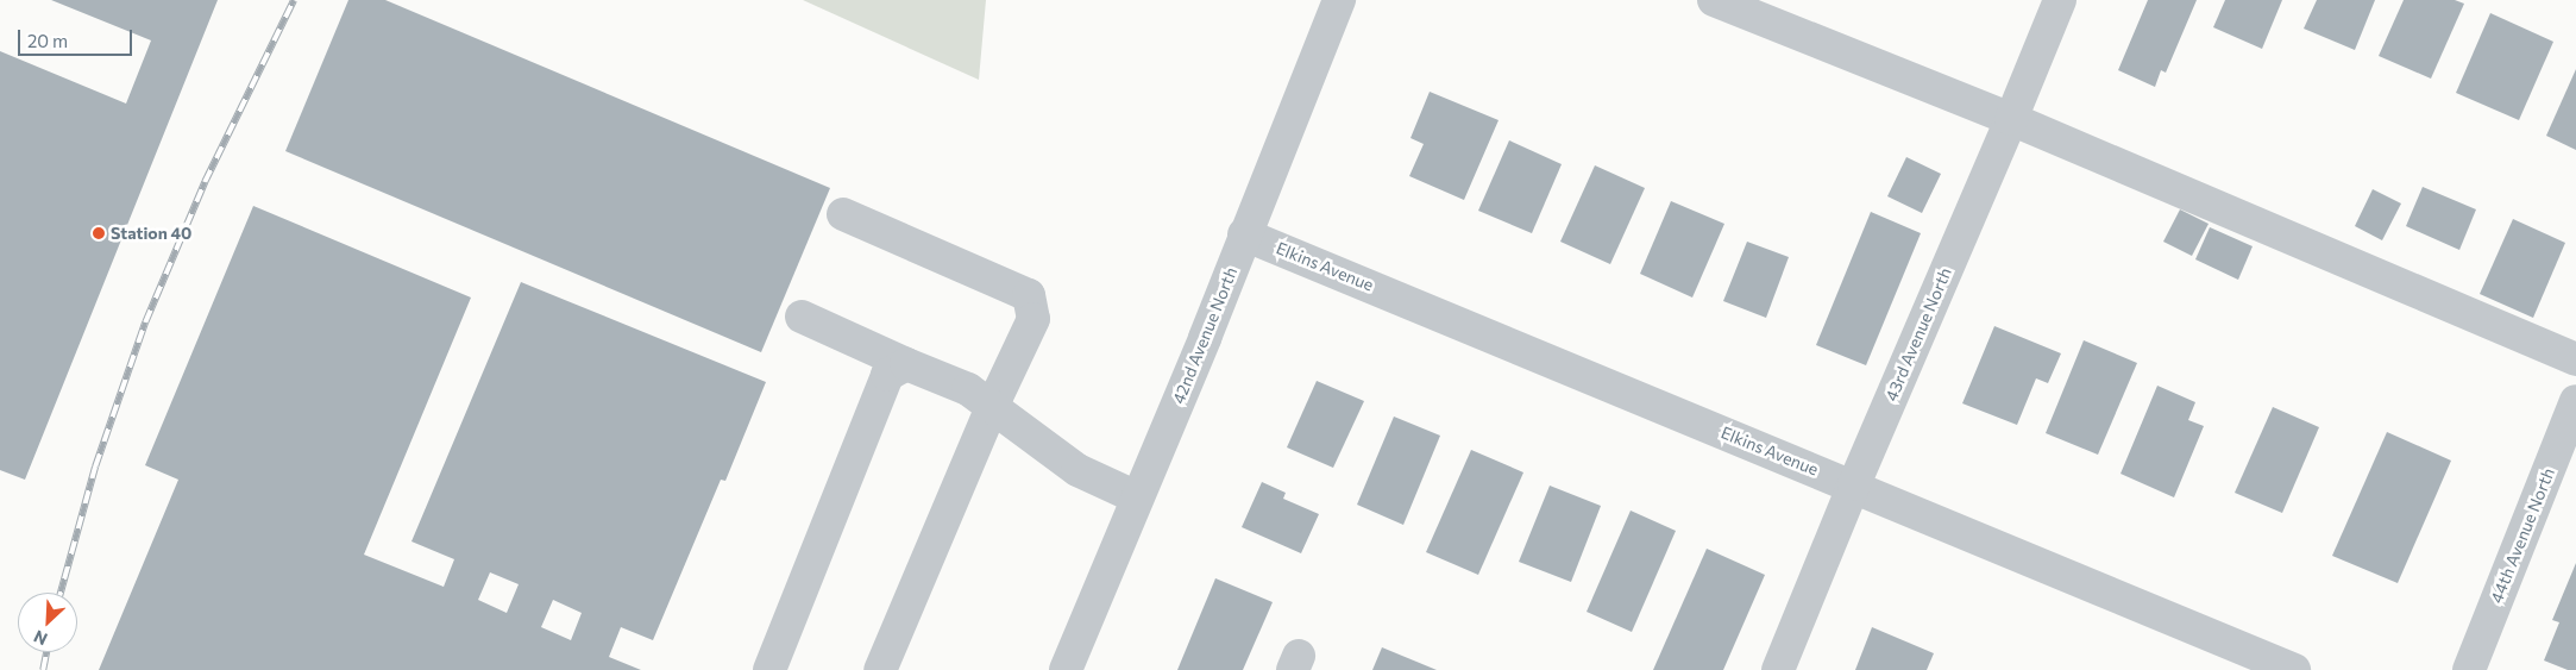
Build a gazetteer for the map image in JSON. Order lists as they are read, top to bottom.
{
  "streets": {
    "street": [
      "Elkins Avenue",
      "43rd Avenue North",
      "42nd Avenue North",
      "44th Avenue North"
    ]
  },
  "crossings": [
    ["Elkins Avenue", "43rd Avenue North"],
    ["Elkins Avenue", "42nd Avenue North"]
  ],
  "places": ["Station 40"],
  "scale_bar": "20 m",
  "north": "bottom left"
}
